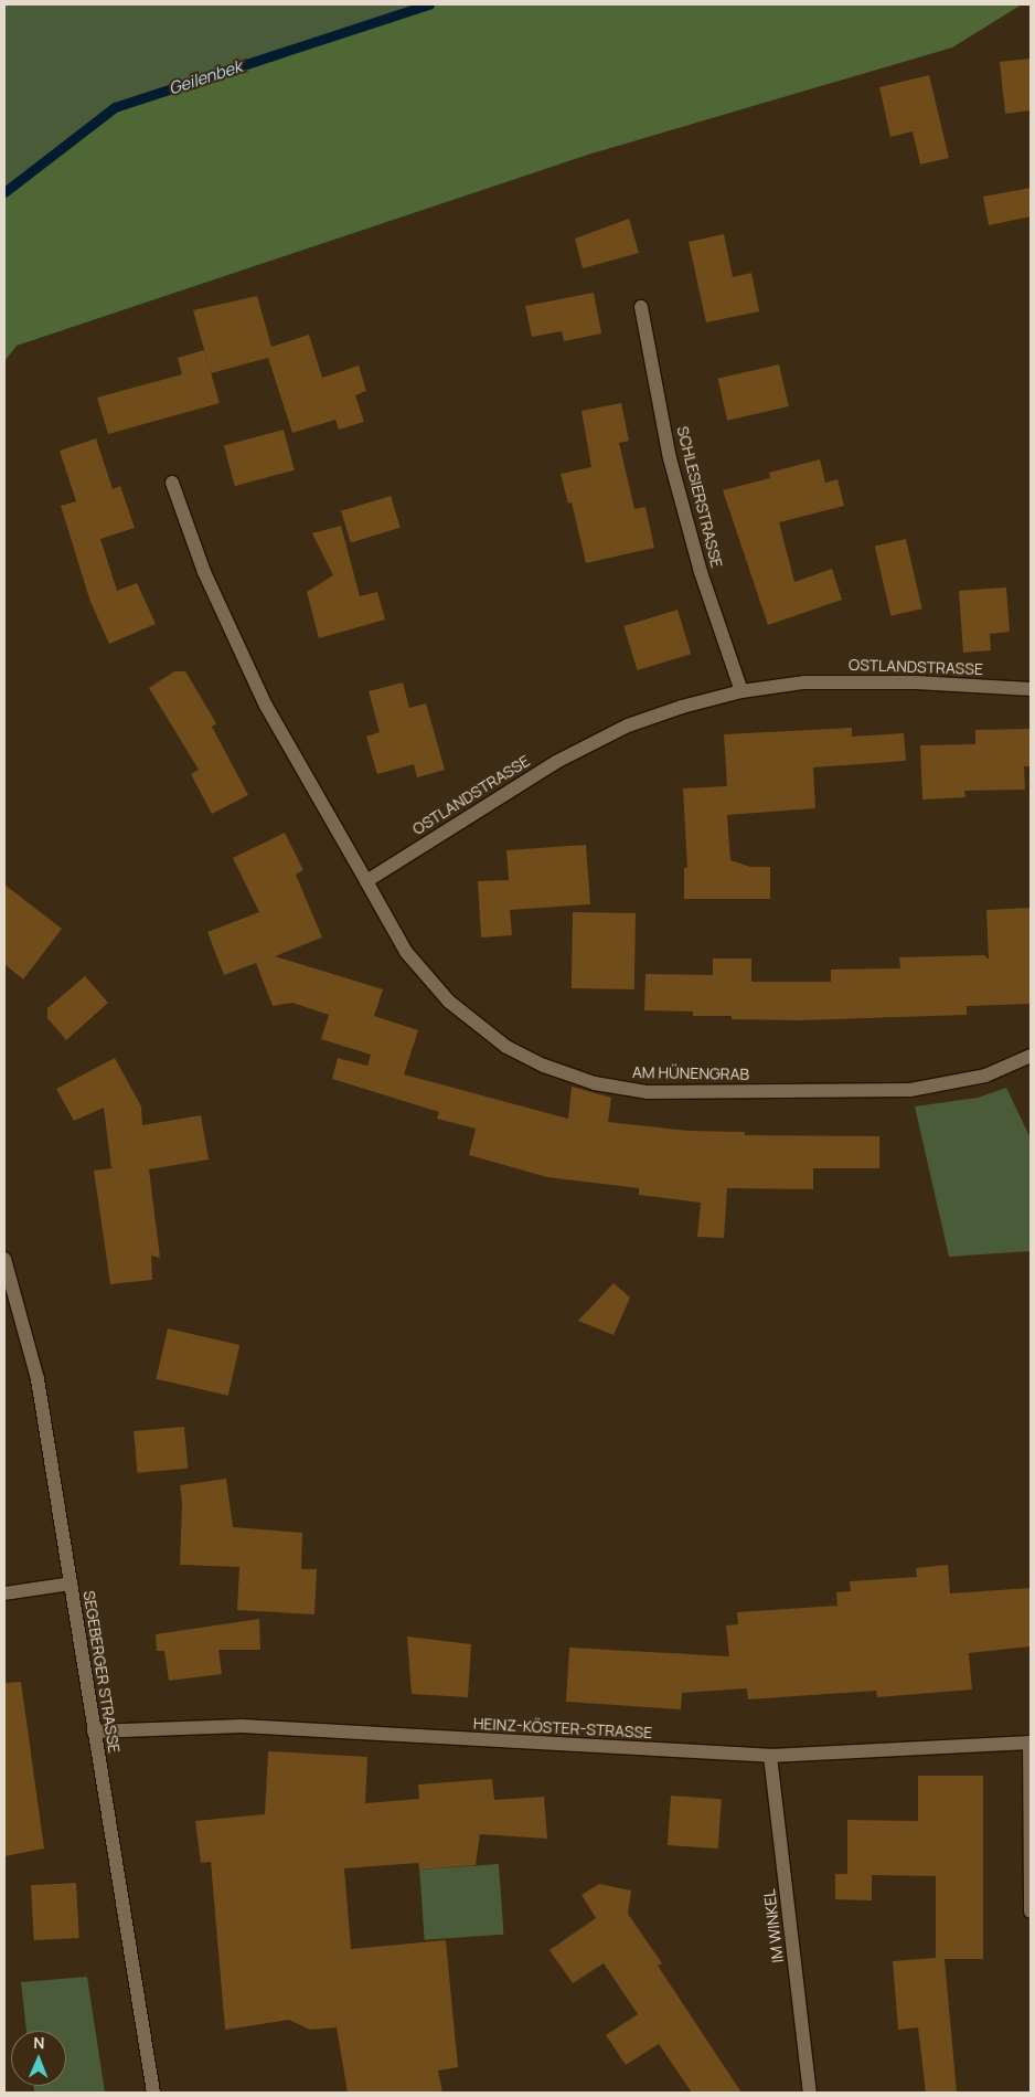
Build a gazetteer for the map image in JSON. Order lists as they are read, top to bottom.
{
  "streets": {
    "street": [
      "SCHLESIERSTRASSE",
      "OSTLANDSTRASSE",
      "AM HÜNENGRAB",
      "SEGEBERGER STRASSE",
      "HEINZ-KÖSTER-STRASSE",
      "IM WINKEL"
    ]
  },
  "crossings": [
    ["SCHLESIERSTRASSE", "OSTLANDSTRASSE"],
    ["OSTLANDSTRASSE", "AM HÜNENGRAB"],
    ["SEGEBERGER STRASSE", "HEINZ-KÖSTER-STRASSE"],
    ["HEINZ-KÖSTER-STRASSE", "IM WINKEL"]
  ],
  "water": ["Geilenbek"],
  "north": "top"
}
